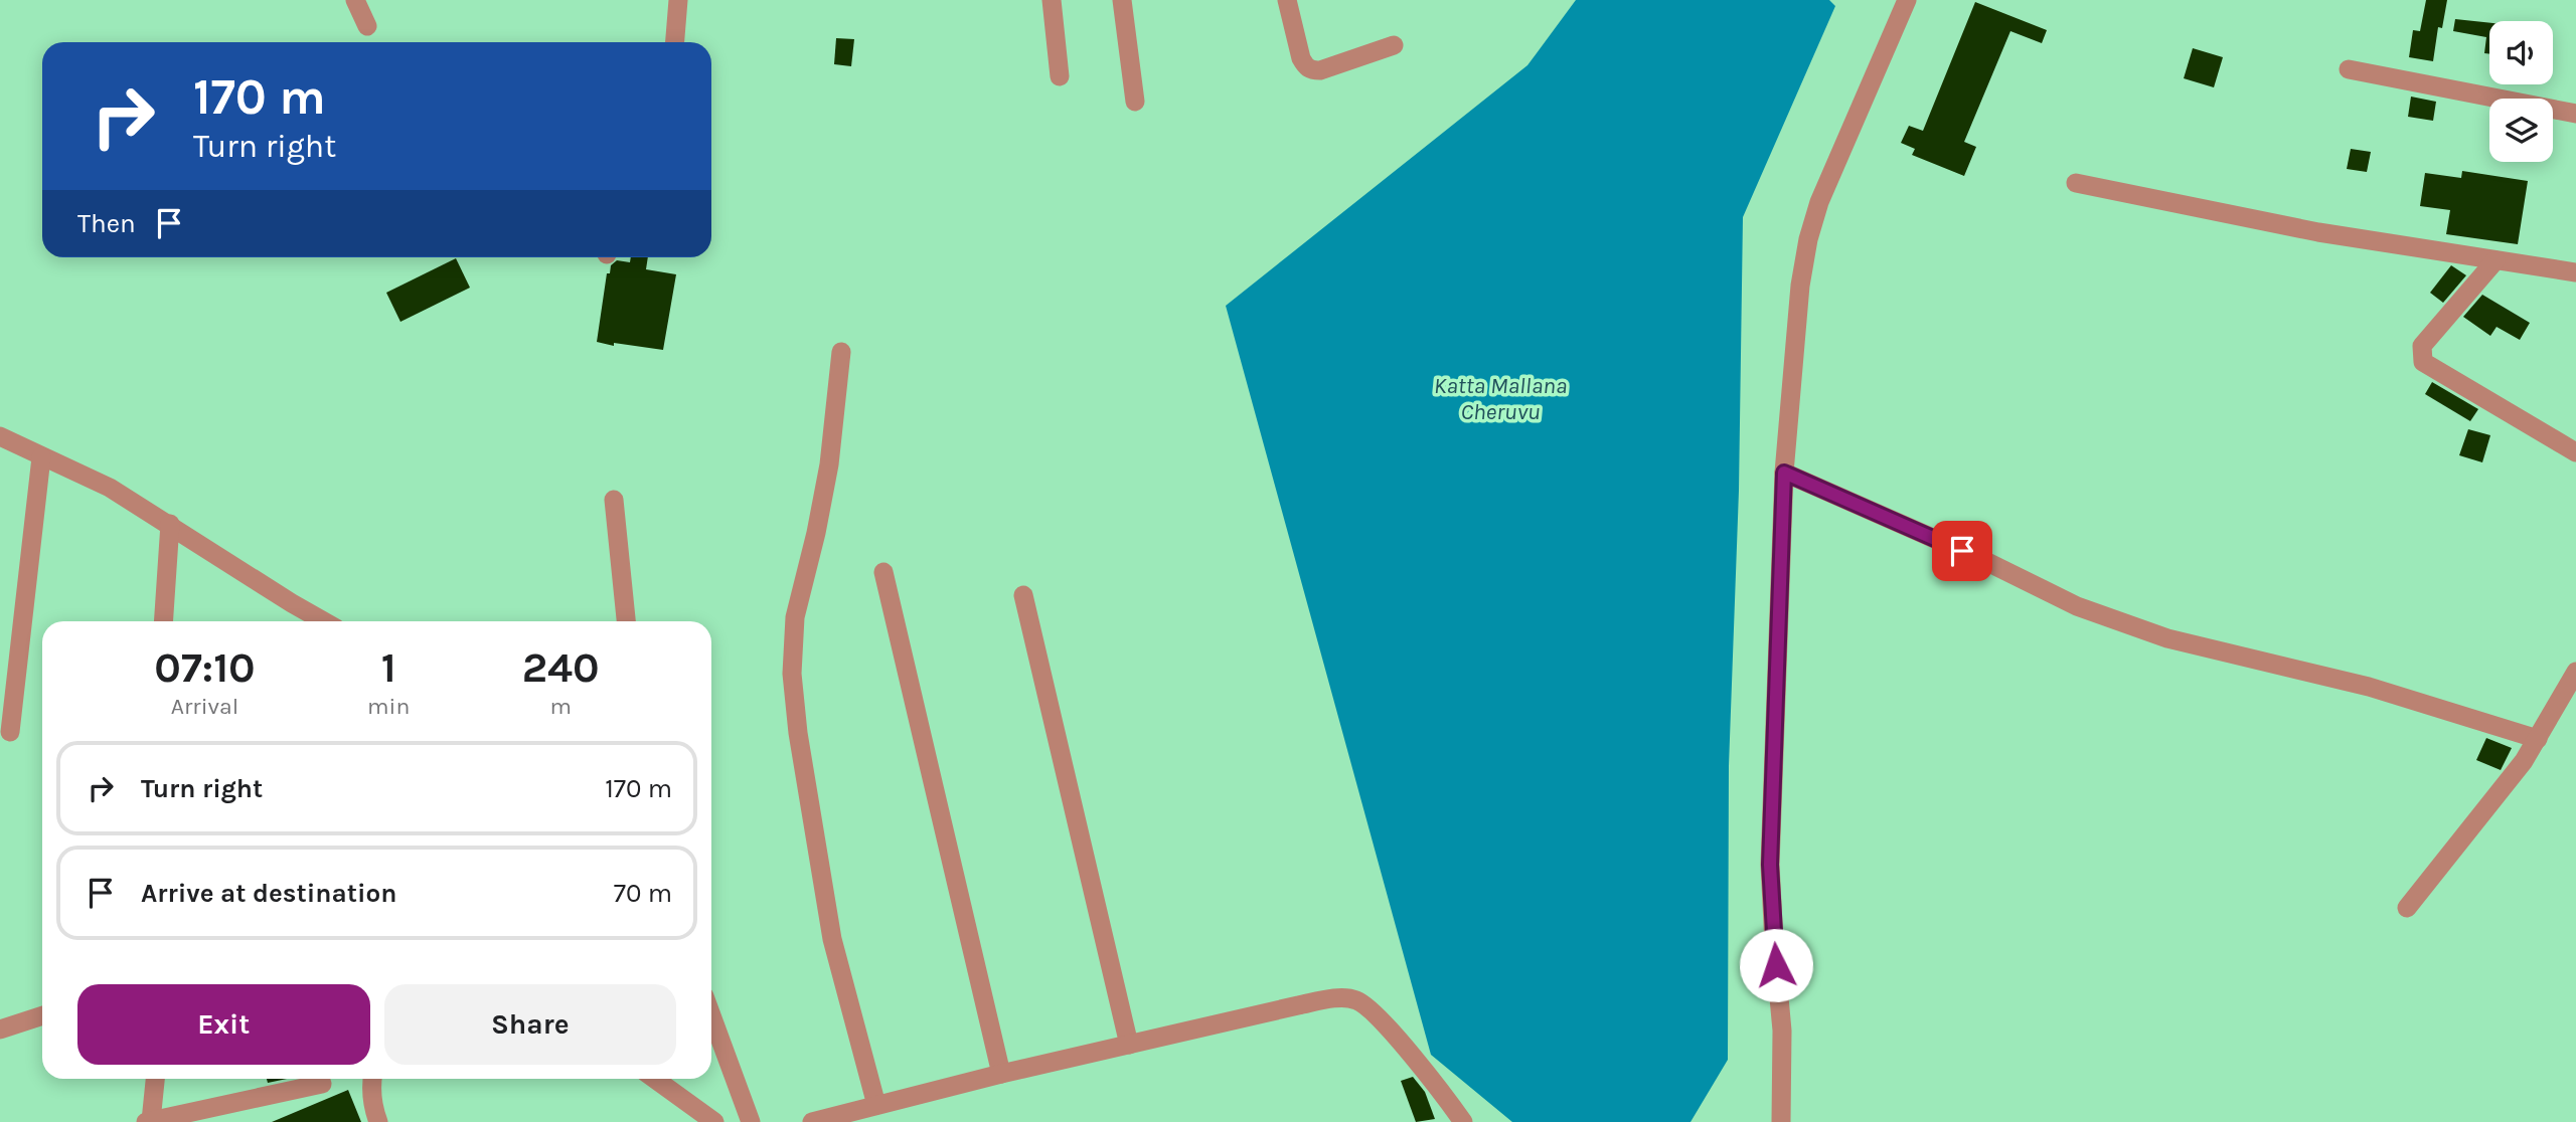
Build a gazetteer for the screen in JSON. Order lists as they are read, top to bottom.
{
  "water": ["Katta Mallana Cheruvu"],
  "page": {
    "turn": ["170 m", "Turn right"],
    "then": "Then",
    "eta": [
      "07:10",
      "Arrival",
      "1",
      "min",
      "240",
      "m"
    ],
    "list": [
      {
        "name": "Turn right",
        "value": "170 m"
      },
      {
        "name": "Arrive at destination",
        "value": "70 m"
      }
    ],
    "buttons": ["Exit", "Share"]
  }
}
